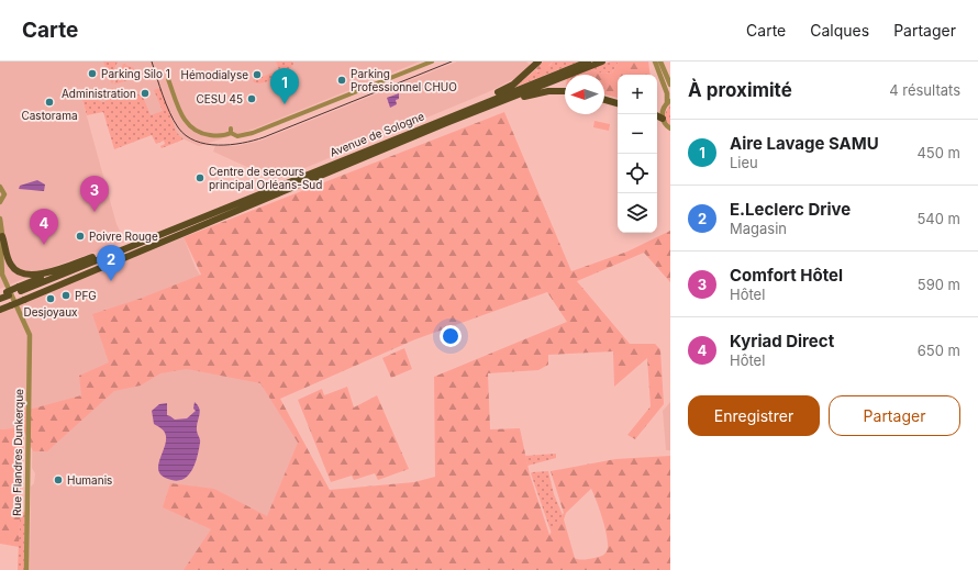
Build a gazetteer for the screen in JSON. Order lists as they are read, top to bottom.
{
  "streets": {
    "main road": ["Avenue de Sologne"],
    "street": ["Rue Flandres Dunkerque"]
  },
  "places": [
    "Parking Silo 1",
    "Hémodialyse",
    "Parking Professionnel CHUO",
    "Administration",
    "CESU 45",
    "Castorama",
    "Centre de secours principal Orléans-Sud",
    "Poivre Rouge",
    "PFG",
    "Desjoyaux",
    "Humanis"
  ],
  "north": "left",
  "page": {
    "header": "Carte",
    "nav": ["Carte", "Calques", "Partager"],
    "heading": ["À proximité", "4 résultats"],
    "pins": [
      "1",
      "3",
      "4",
      "2"
    ],
    "map_buttons": ["+", "−"],
    "list": [
      {
        "mark": "1",
        "name": "Aire Lavage SAMU",
        "note": "Lieu",
        "value": "450 m"
      },
      {
        "mark": "2",
        "name": "E.Leclerc Drive",
        "note": "Magasin",
        "value": "540 m"
      },
      {
        "mark": "3",
        "name": "Comfort Hôtel",
        "note": "Hôtel",
        "value": "590 m"
      },
      {
        "mark": "4",
        "name": "Kyriad Direct",
        "note": "Hôtel",
        "value": "650 m"
      }
    ],
    "buttons": ["Enregistrer", "Partager"]
  }
}
